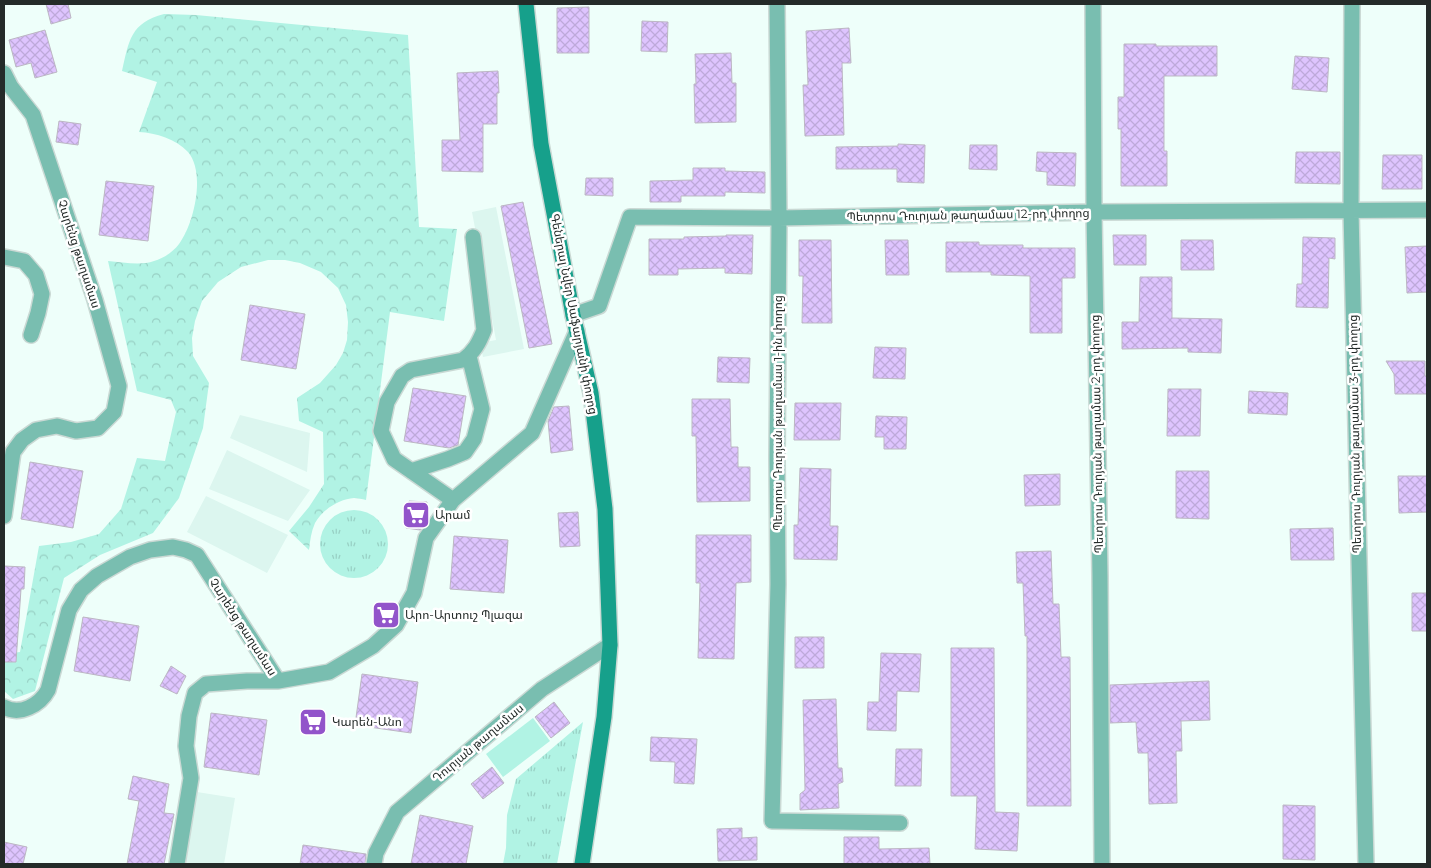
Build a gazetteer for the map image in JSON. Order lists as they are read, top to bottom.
{
  "streets": {
    "main road": ["Գեներալ Նվեր Սաֆարյանի փողոց"],
    "street": [
      "Պետրոս Դուրյան թաղամաս 12-րդ փողոց",
      "Չարենց թաղամաս",
      "Պետրոս Դուրյան թաղամաս 1-ին փողոց",
      "Պետրոս Դուրյան թաղամաս 2-րդ փողոց",
      "Պետրոս Դուրյան թաղամաս 3-րդ փողոց",
      "Դուրյան թաղամաս"
    ]
  },
  "crossings": [
    ["Պետրոս Դուրյան թաղամաս 12-րդ փողոց", "Գեներալ Նվեր Սաֆարյանի փողոց"],
    ["Պետրոս Դուրյան թաղամաս 12-րդ փողոց", "Պետրոս Դուրյան թաղամաս 1-ին փողոց"],
    ["Պետրոս Դուրյան թաղամաս 12-րդ փողոց", "Պետրոս Դուրյան թաղամաս 2-րդ փողոց"],
    ["Պետրոս Դուրյան թաղամաս 12-րդ փողոց", "Պետրոս Դուրյան թաղամաս 3-րդ փողոց"],
    ["Չարենց թաղամաս", "Գեներալ Նվեր Սաֆարյանի փողոց"],
    ["Գեներալ Նվեր Սաֆարյանի փողոց", "Դուրյան թաղամաս"]
  ],
  "places": {
    "supermarket": ["Արամ", "Արո-Արտուշ Պլազա", "Կարեն-Անո"]
  }
}
